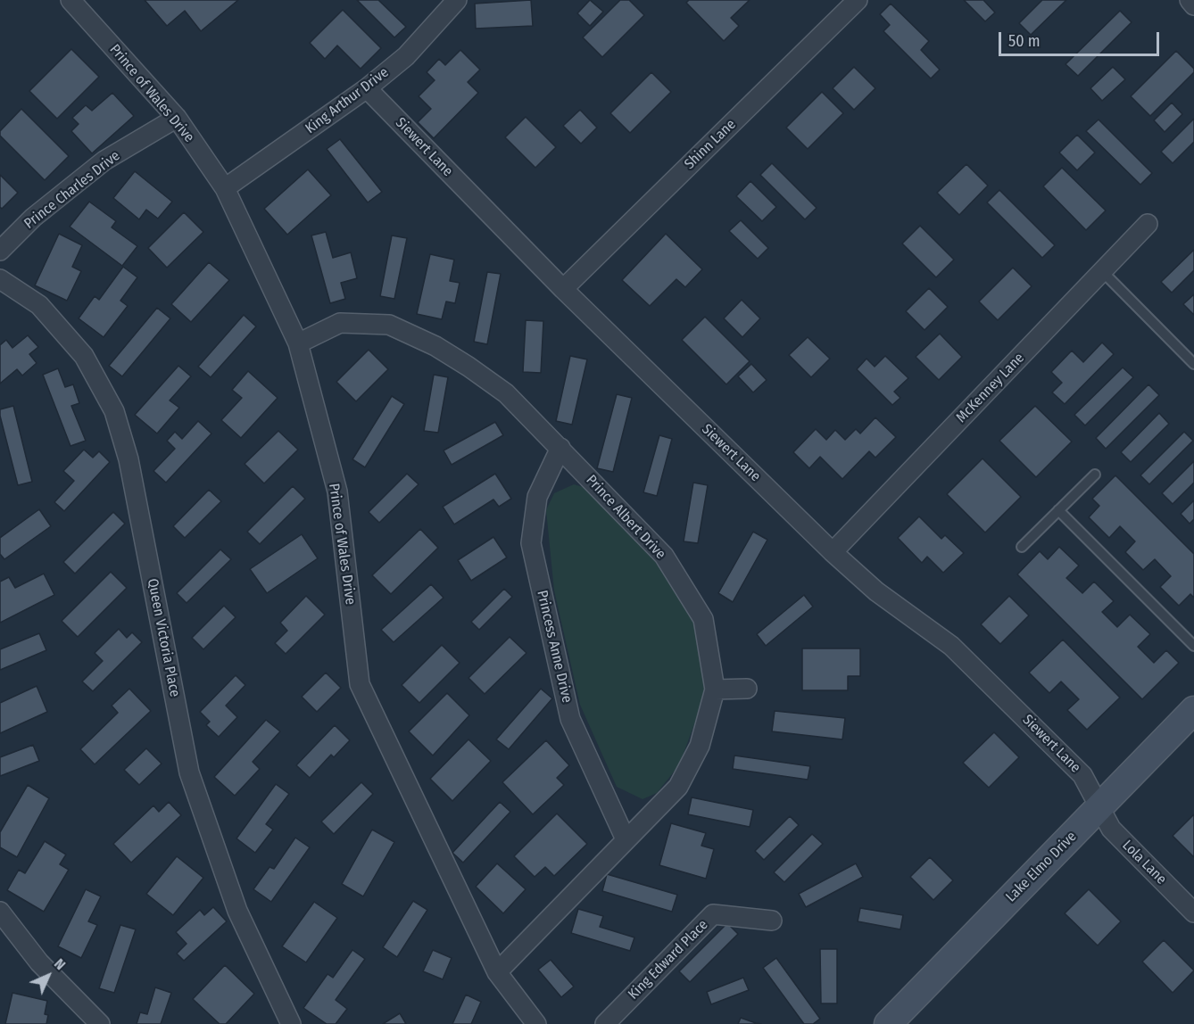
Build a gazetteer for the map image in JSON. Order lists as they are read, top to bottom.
{
  "streets": {
    "main road": ["Lake Elmo Drive"],
    "street": [
      "Prince of Wales Drive",
      "King Arthur Drive",
      "Shinn Lane",
      "Siewert Lane",
      "Prince Charles Drive",
      "McKenney Lane",
      "Prince Albert Drive",
      "Queen Victoria Place",
      "Princess Anne Drive",
      "Lola Lane",
      "King Edward Place"
    ]
  },
  "crossings": [
    ["Prince of Wales Drive", "King Arthur Drive"],
    ["Prince of Wales Drive", "Prince Charles Drive"],
    ["Prince of Wales Drive", "Prince Albert Drive"],
    ["King Arthur Drive", "Siewert Lane"],
    ["Shinn Lane", "Siewert Lane"],
    ["Siewert Lane", "McKenney Lane"],
    ["Siewert Lane", "Lola Lane"],
    ["Siewert Lane", "Lake Elmo Drive"],
    ["Prince Albert Drive", "Princess Anne Drive"],
    ["Lola Lane", "Lake Elmo Drive"]
  ],
  "scale_bar": "50 m",
  "north": "top right"
}
